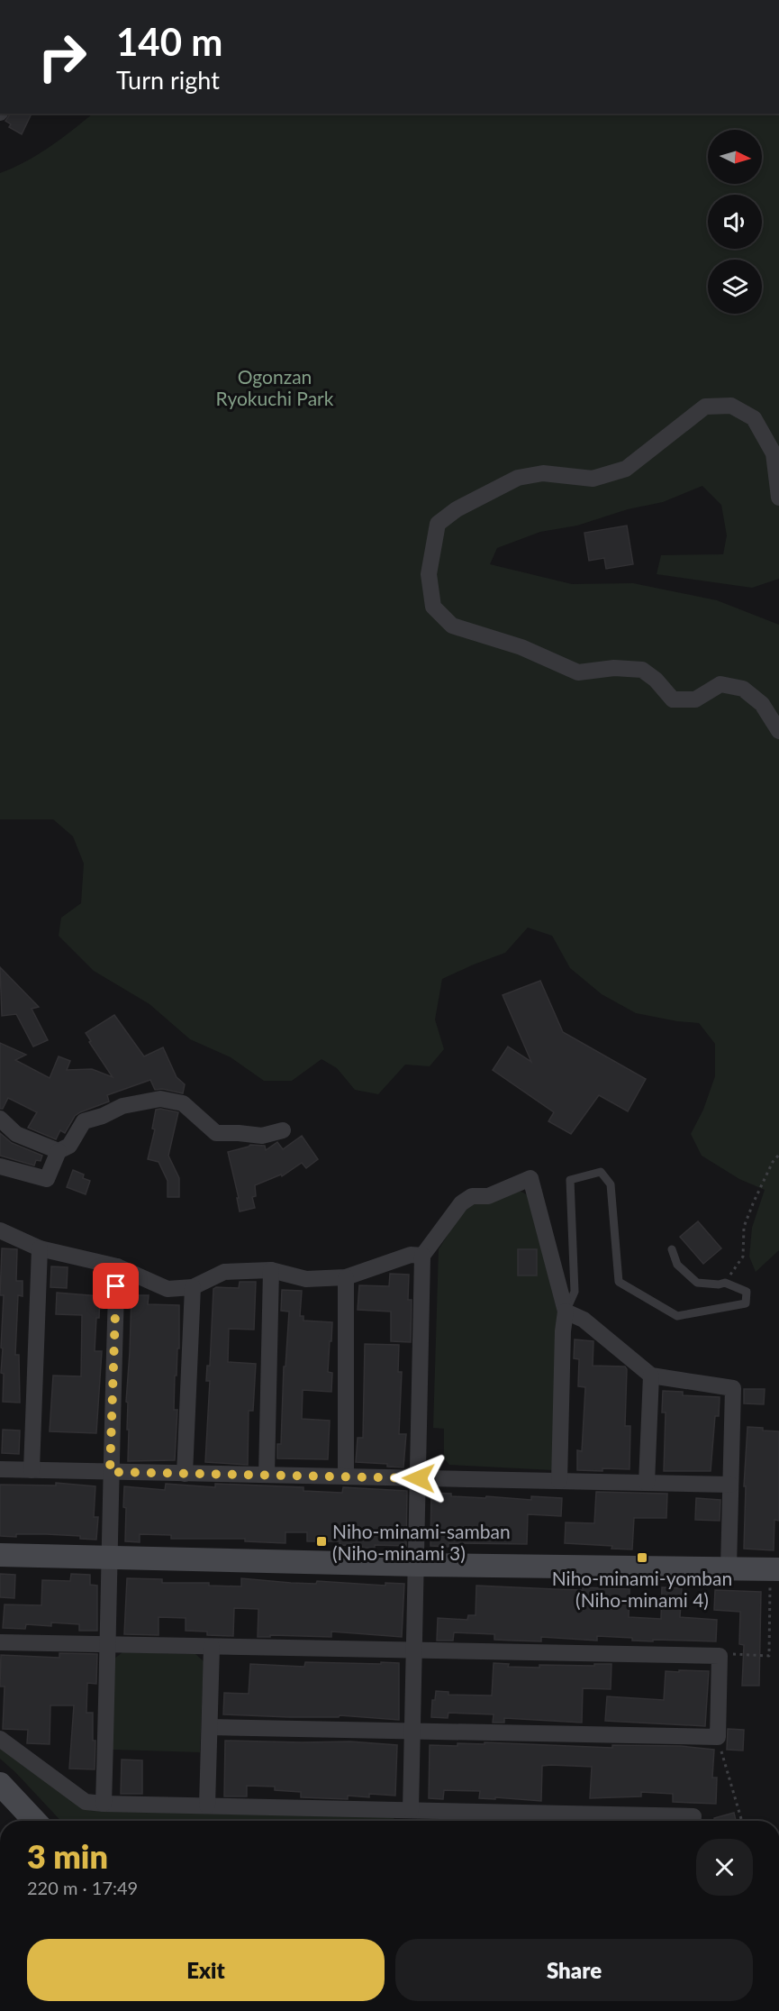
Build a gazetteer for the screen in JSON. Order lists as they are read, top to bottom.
{
  "parks": ["Ogonzan Ryokuchi Park"],
  "places": {
    "transit": ["Niho-minami-samban (Niho-minami 3)", "Niho-minami-yomban (Niho-minami 4)"]
  },
  "north": "right",
  "page": {
    "turn": ["140 m", "Turn right"],
    "heading": ["3 min", "220 m · 17:49"],
    "buttons": ["Exit", "Share"]
  }
}
